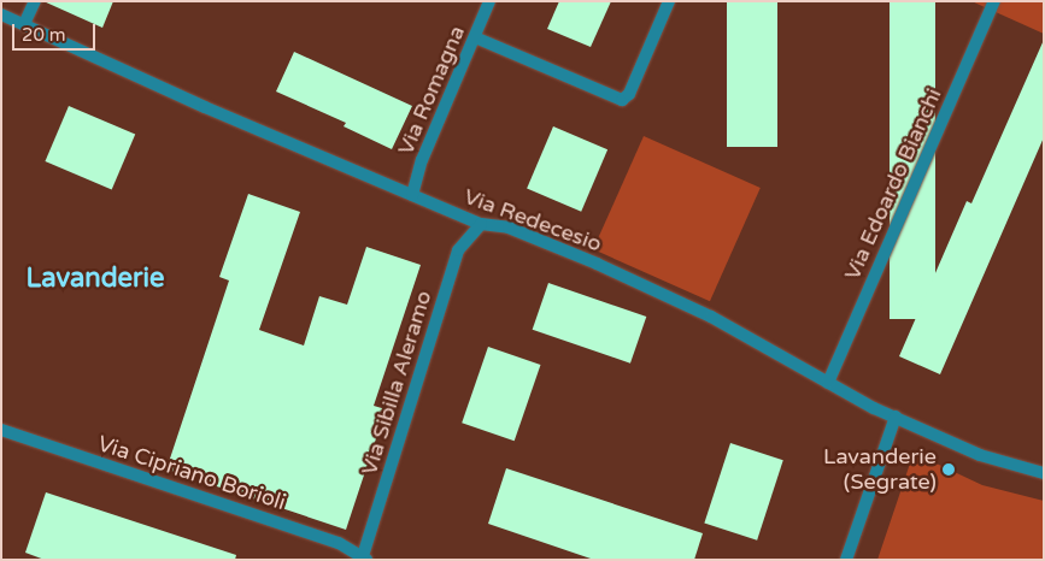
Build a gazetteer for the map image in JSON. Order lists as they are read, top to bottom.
{
  "streets": {
    "street": [
      "Via Romagna",
      "Via Edoardo Bianchi",
      "Via Redecesio",
      "Via Sibilla Aleramo",
      "Via Cipriano Borioli"
    ]
  },
  "crossings": [
    ["Via Romagna", "Via Redecesio"],
    ["Via Edoardo Bianchi", "Via Redecesio"],
    ["Via Redecesio", "Via Sibilla Aleramo"],
    ["Via Sibilla Aleramo", "Via Cipriano Borioli"]
  ],
  "districts": ["Lavanderie"],
  "places": ["Lavanderie (Segrate)"],
  "scale_bar": "20 m"
}
